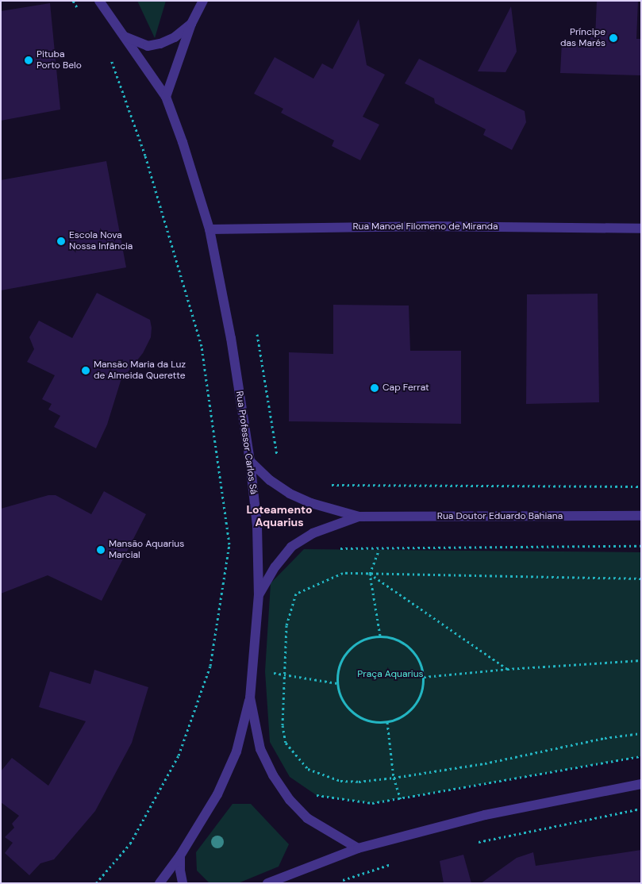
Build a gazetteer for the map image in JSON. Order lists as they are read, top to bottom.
{
  "streets": {
    "street": ["Rua Manoel Filomeno de Miranda", "Rua Professor Carlos Sá", "Rua Doutor Eduardo Bahiana"]
  },
  "crossings": [
    ["Rua Manoel Filomeno de Miranda", "Rua Professor Carlos Sá"],
    ["Rua Professor Carlos Sá", "Rua Doutor Eduardo Bahiana"]
  ],
  "districts": ["Loteamento Aquarius"],
  "parks": ["Praça Aquarius"],
  "places": [
    "Príncipe das Marés",
    "Pituba Porto Belo",
    "Escola Nova Nossa Infância",
    "Mansão Maria da Luz de Almeida Querette",
    "Cap Ferrat",
    "Mansão Aquarius Marcial"
  ]
}
